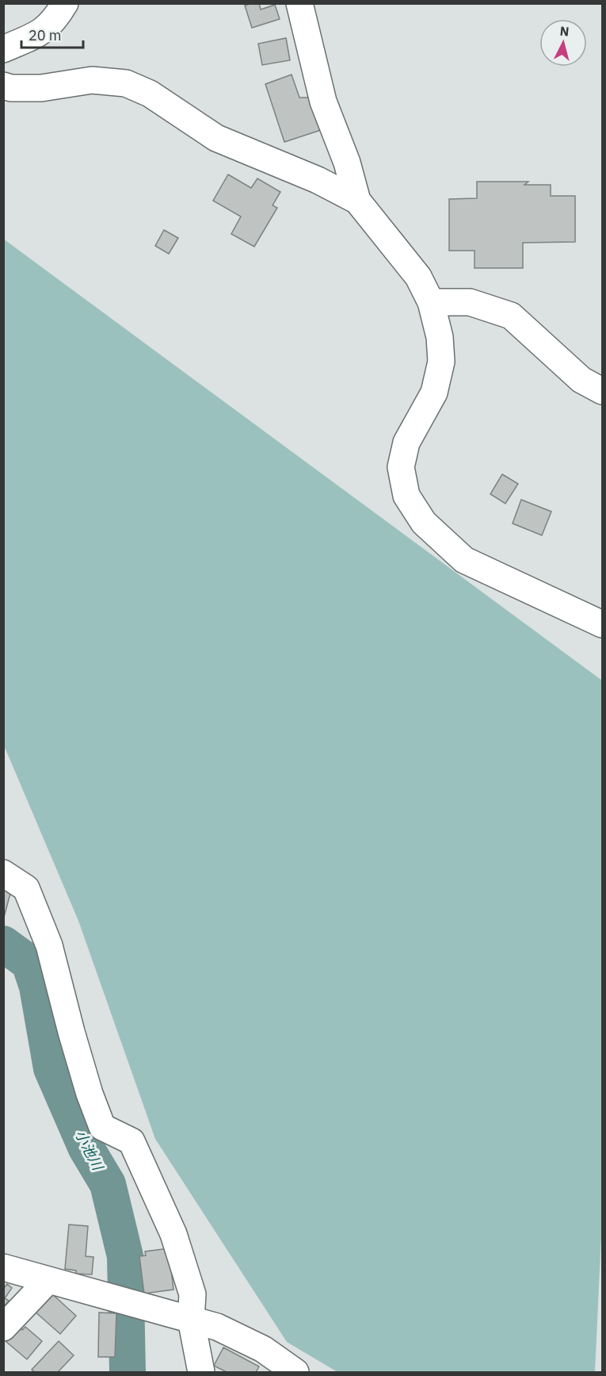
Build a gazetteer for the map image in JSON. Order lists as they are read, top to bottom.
{
  "water": ["小池川"],
  "scale_bar": "20 m",
  "north": "top"
}
